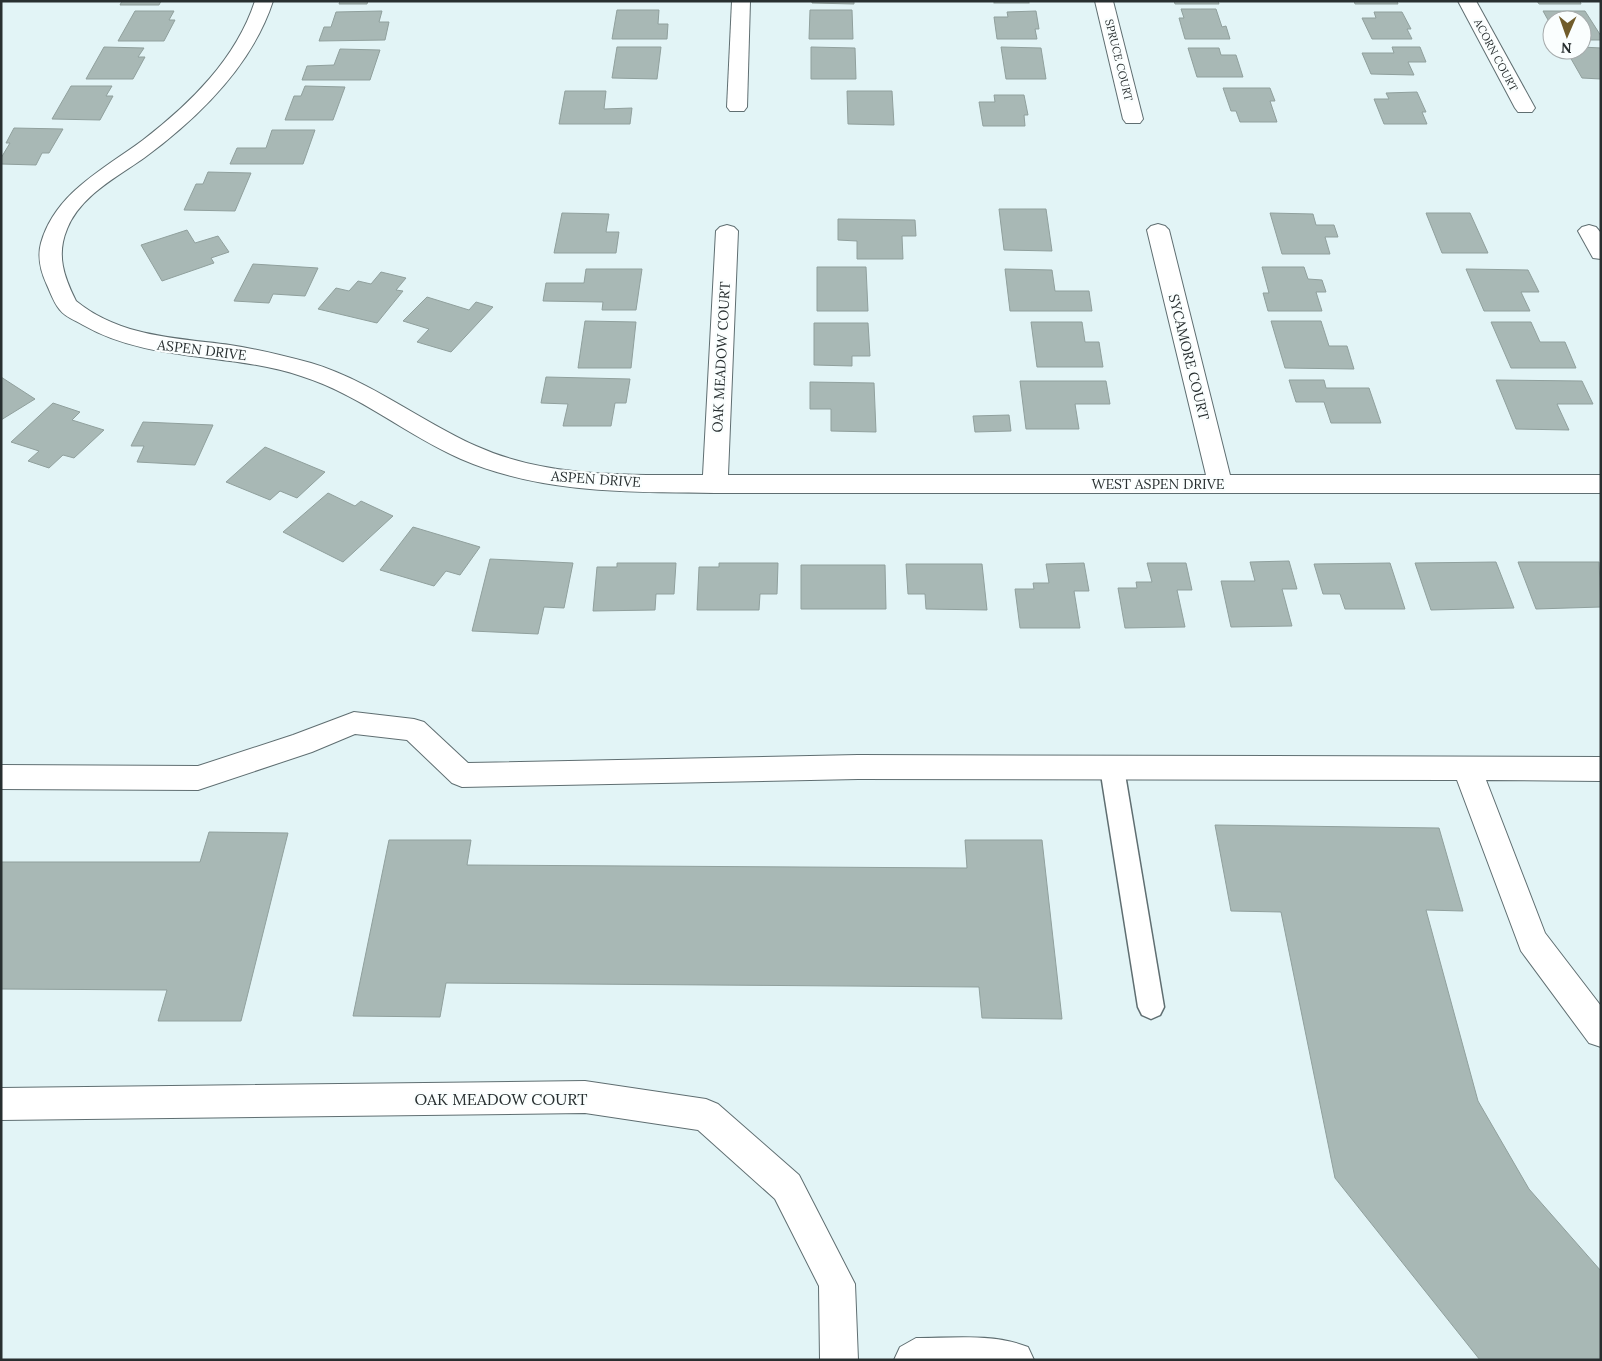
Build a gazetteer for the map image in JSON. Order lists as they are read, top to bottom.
{
  "streets": {
    "street": [
      "ACORN COURT",
      "SPRUCE COURT",
      "ASPEN DRIVE",
      "OAK MEADOW COURT",
      "SYCAMORE COURT",
      "WEST ASPEN DRIVE"
    ]
  },
  "crossings": [
    ["ASPEN DRIVE", "OAK MEADOW COURT"],
    ["ASPEN DRIVE", "WEST ASPEN DRIVE"],
    ["OAK MEADOW COURT", "WEST ASPEN DRIVE"],
    ["SYCAMORE COURT", "WEST ASPEN DRIVE"]
  ],
  "north": "bottom"
}
